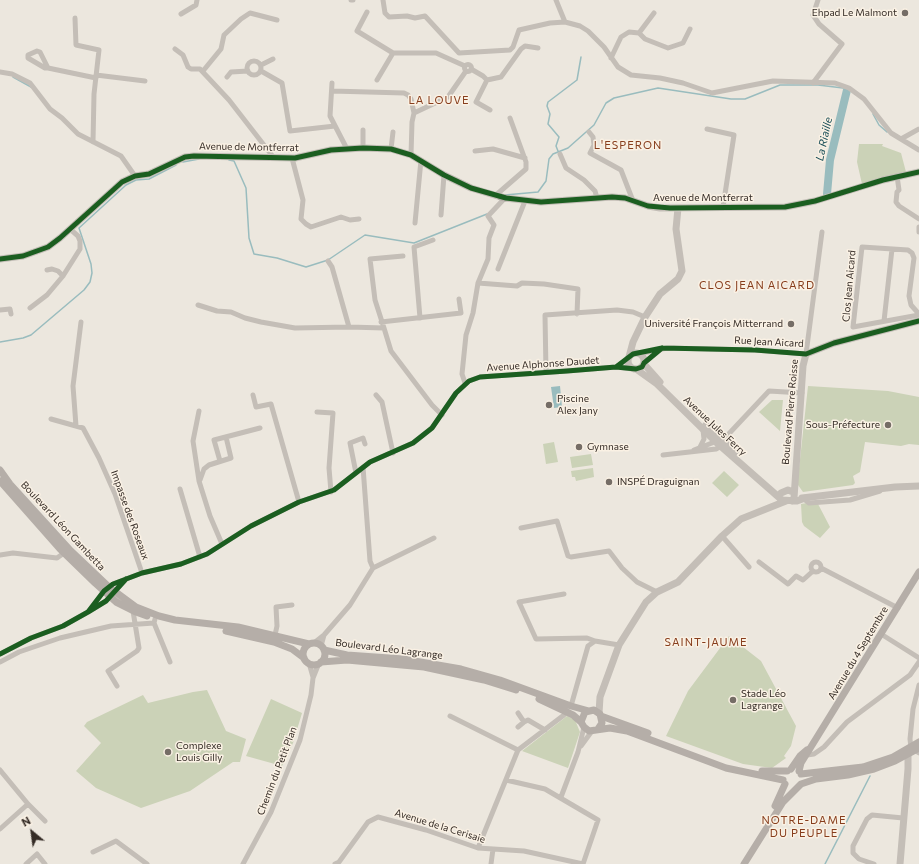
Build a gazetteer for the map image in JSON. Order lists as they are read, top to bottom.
{
  "streets": {
    "main road": ["Boulevard Léon Gambetta", "Boulevard Léo Lagrange", "Avenue du 4 Septembre"],
    "street": [
      "Avenue de Montferrat",
      "Clos Jean Aicard",
      "Rue Jean Aicard",
      "Avenue Alphonse Daudet",
      "Boulevard Pierre Roisse",
      "Avenue Jules Ferry",
      "Impasse des Roseaux",
      "Chemin du Petit Plan",
      "Avenue de la Cerisaie"
    ]
  },
  "crossings": [
    ["Rue Jean Aicard", "Avenue Alphonse Daudet"],
    ["Rue Jean Aicard", "Boulevard Pierre Roisse"],
    ["Rue Jean Aicard", "Avenue Jules Ferry"],
    ["Avenue Alphonse Daudet", "Avenue Jules Ferry"],
    ["Boulevard Pierre Roisse", "Avenue Jules Ferry"],
    ["Boulevard Léon Gambetta", "Boulevard Léo Lagrange"],
    ["Boulevard Léo Lagrange", "Chemin du Petit Plan"]
  ],
  "districts": [
    "LA LOUVE",
    "L'ESPERON",
    "CLOS JEAN AICARD",
    "SAINT-JAUME",
    "NOTRE-DAME DU PEUPLE"
  ],
  "water": ["La Riaille"],
  "places": [
    "Ehpad Le Malmont",
    "Université François Mitterrand",
    "Piscine Alex Jany",
    "Sous-Préfecture",
    "Gymnase",
    "INSPÉ Draguignan",
    "Stade Léo Lagrange",
    "Complexe Louis Gilly"
  ],
  "north": "top left"
}
